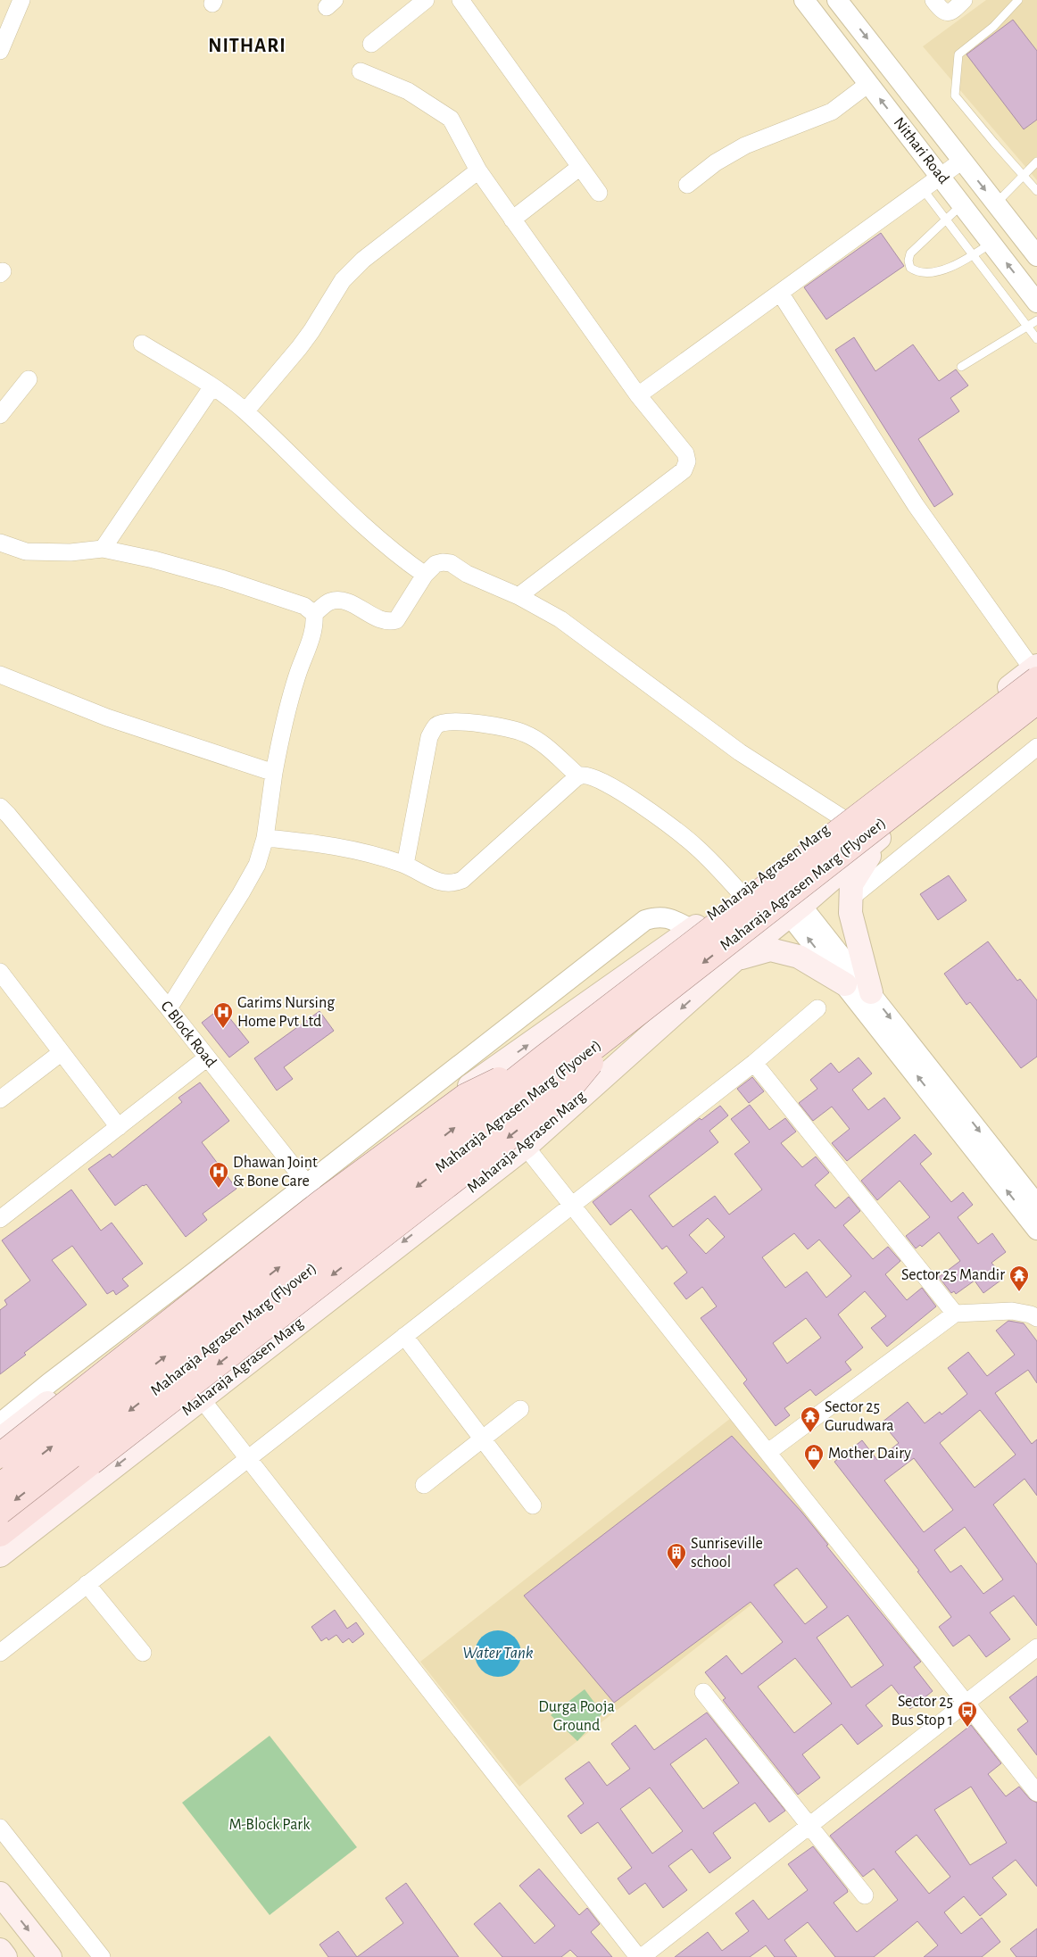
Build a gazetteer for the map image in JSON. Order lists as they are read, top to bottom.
{
  "streets": {
    "main road": ["Maharaja Agrasen Marg", "Maharaja Agrasen Marg (Flyover)"],
    "street": ["Nithari Road", "C Block Road"]
  },
  "crossings": [
    ["Maharaja Agrasen Marg", "Maharaja Agrasen Marg (Flyover)"],
    ["Maharaja Agrasen Marg", "C Block Road"]
  ],
  "districts": ["NITHARI"],
  "water": ["Water Tank"],
  "parks": ["Durga Pooja Ground", "M-Block Park"],
  "places": {
    "hospital": ["Garims Nursing Home Pvt Ltd", "Dhawan Joint & Bone Care"],
    "temple": ["Sector 25 Mandir", "Sector 25 Gurudwara"],
    "shop": ["Mother Dairy"],
    "building": ["Sunriseville school"],
    "bus stop": ["Sector 25 Bus Stop 1"]
  }
}
